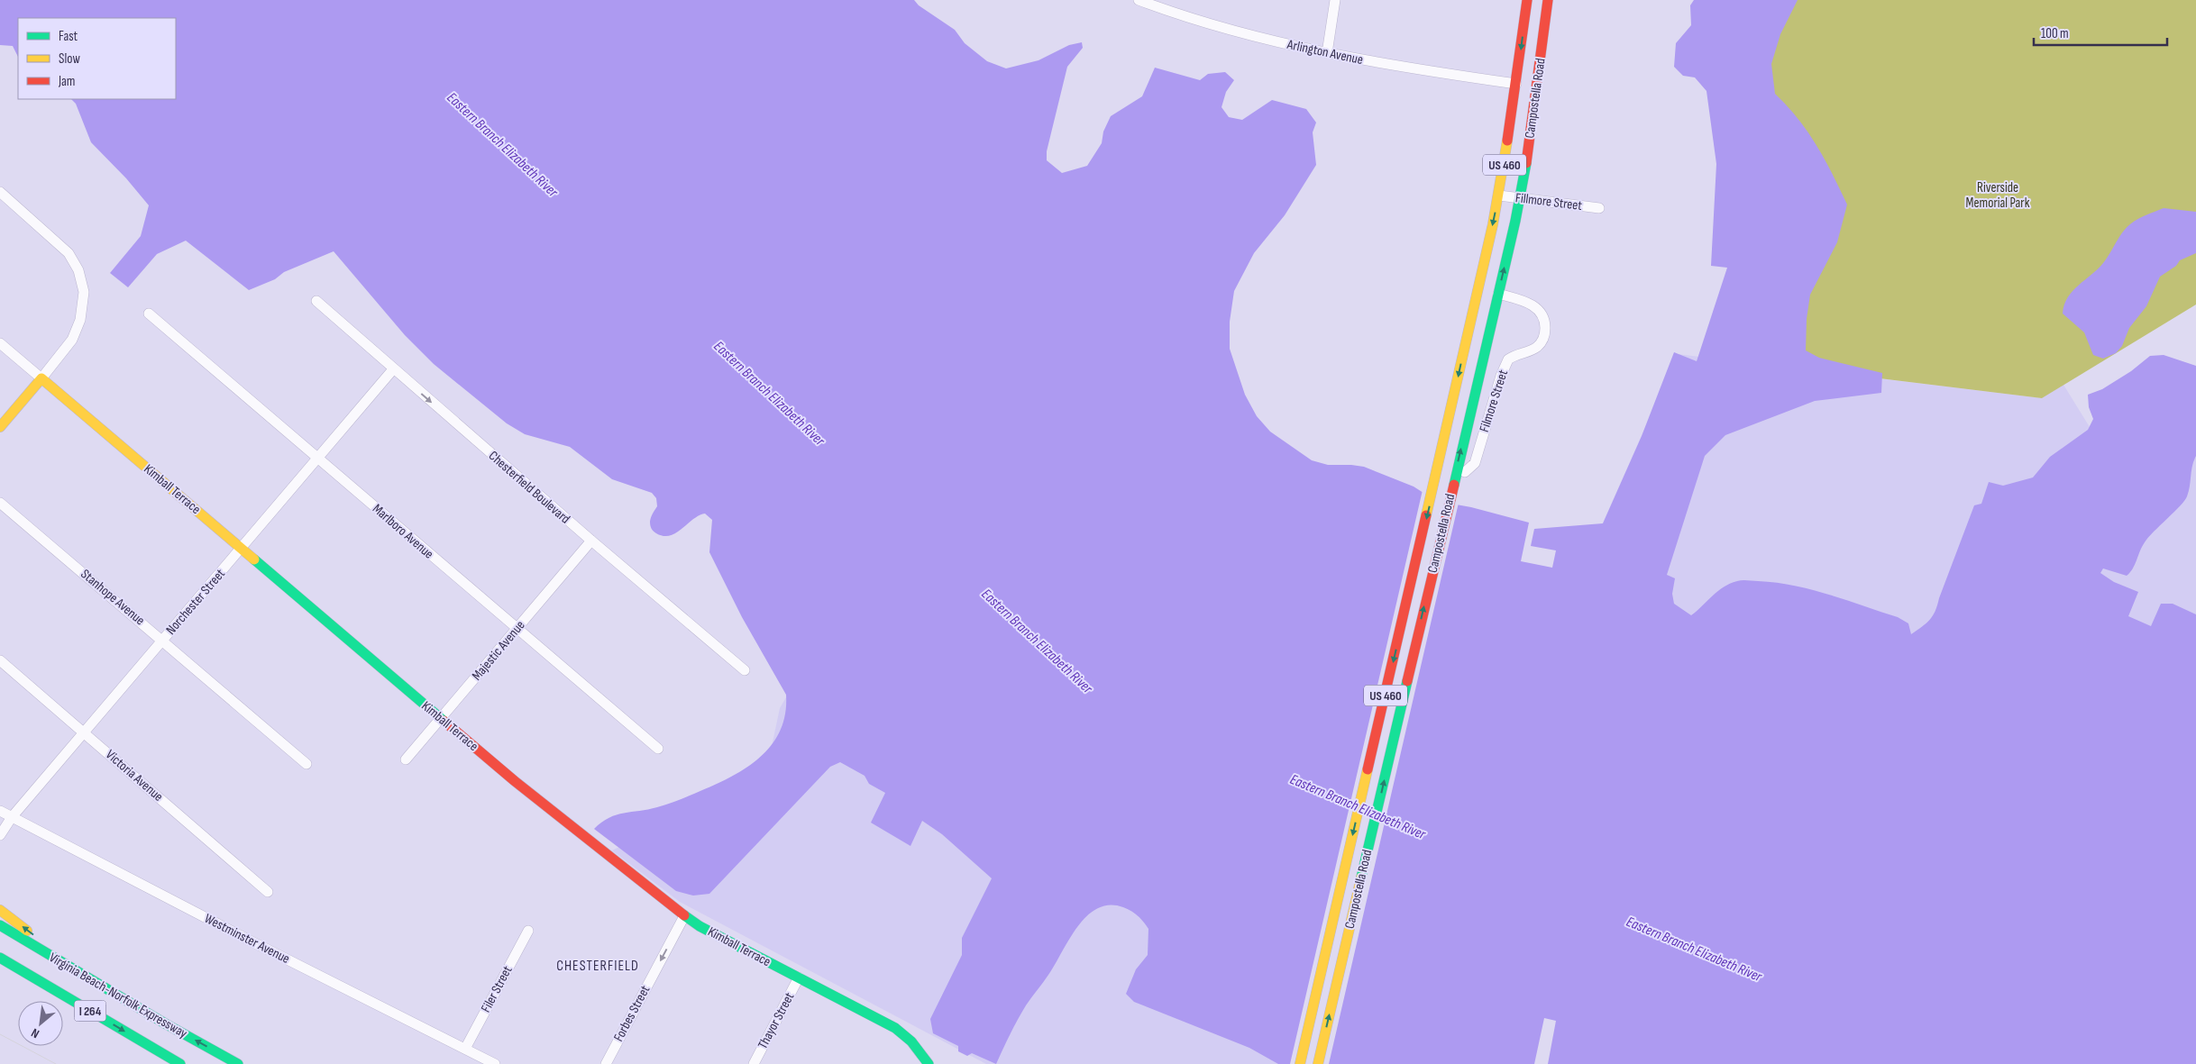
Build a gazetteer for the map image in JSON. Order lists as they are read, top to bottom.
{
  "streets": {
    "main road": [
      "Campostella Road",
      "US 460",
      "Kimball Terrace",
      "Virginia Beach-Norfolk Expressway",
      "I 264"
    ],
    "street": [
      "Arlington Avenue",
      "Fillmore Street",
      "Filmore Street",
      "Chesterfield Boulevard",
      "Marlboro Avenue",
      "Stanhope Avenue",
      "Norchester Street",
      "Majestic Avenue",
      "Victoria Avenue",
      "Westminster Avenue",
      "Filer Street",
      "Forbes Street",
      "Thayor Street"
    ]
  },
  "crossings": [
    ["Arlington Avenue", "Campostella Road"],
    ["Campostella Road", "Fillmore Street"],
    ["Campostella Road", "Filmore Street"],
    ["Chesterfield Boulevard", "Norchester Street"],
    ["Chesterfield Boulevard", "Majestic Avenue"],
    ["Kimball Terrace", "Norchester Street"],
    ["Kimball Terrace", "Majestic Avenue"],
    ["Kimball Terrace", "Forbes Street"],
    ["Kimball Terrace", "Thayor Street"],
    ["Marlboro Avenue", "Norchester Street"],
    ["Marlboro Avenue", "Majestic Avenue"],
    ["Stanhope Avenue", "Norchester Street"],
    ["Norchester Street", "Victoria Avenue"],
    ["Norchester Street", "Westminster Avenue"],
    ["Westminster Avenue", "Filer Street"]
  ],
  "one_way": ["Chesterfield Boulevard", "Forbes Street"],
  "districts": ["CHESTERFIELD"],
  "water": ["Eastern Branch Elizabeth River"],
  "parks": ["Riverside Memorial Park"],
  "legend": ["Fast", "Slow", "Jam"],
  "scale_bar": "100 m",
  "north": "bottom left"
}
